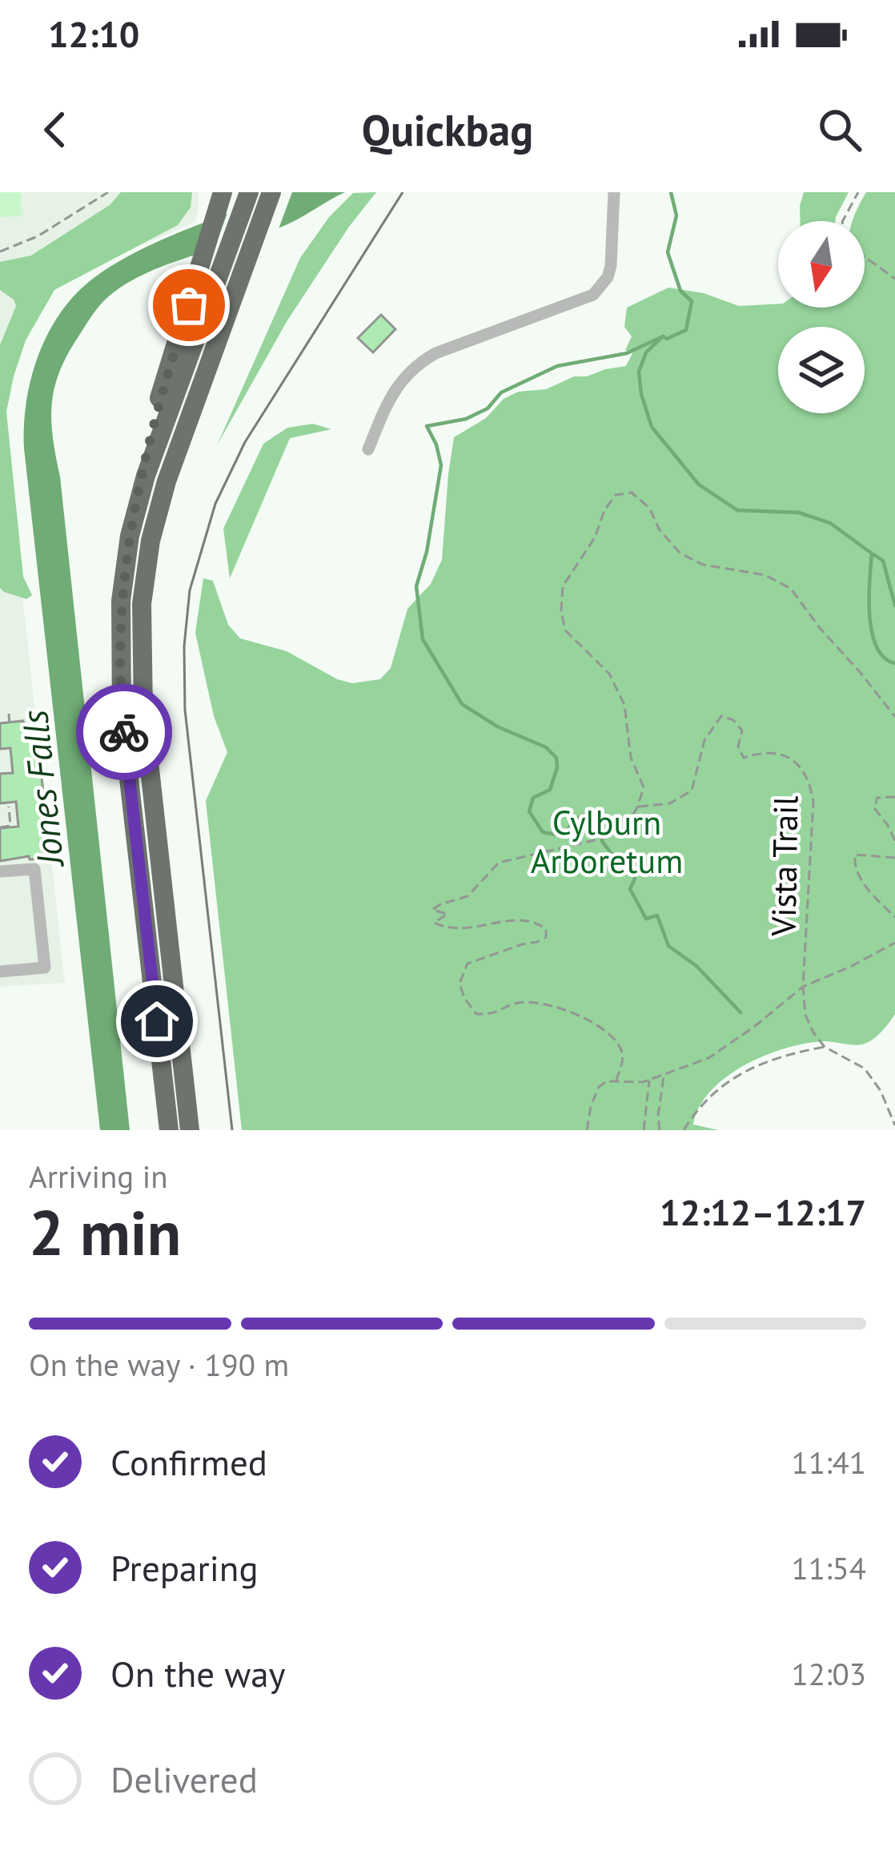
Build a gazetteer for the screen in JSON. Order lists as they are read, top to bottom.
{
  "streets": {
    "path": ["Vista Trail"]
  },
  "water": ["Jones Falls"],
  "parks": ["Cylburn Arboretum"],
  "north": "bottom",
  "page": {
    "status": "12:10",
    "header": "Quickbag",
    "heading": ["2 min", "Arriving in", "12:12–12:17"],
    "bar": "On the way · 190 m",
    "list": [
      ["Confirmed", "11:41"],
      ["Preparing", "11:54"],
      ["On the way", "12:03"],
      "Delivered"
    ]
  }
}
